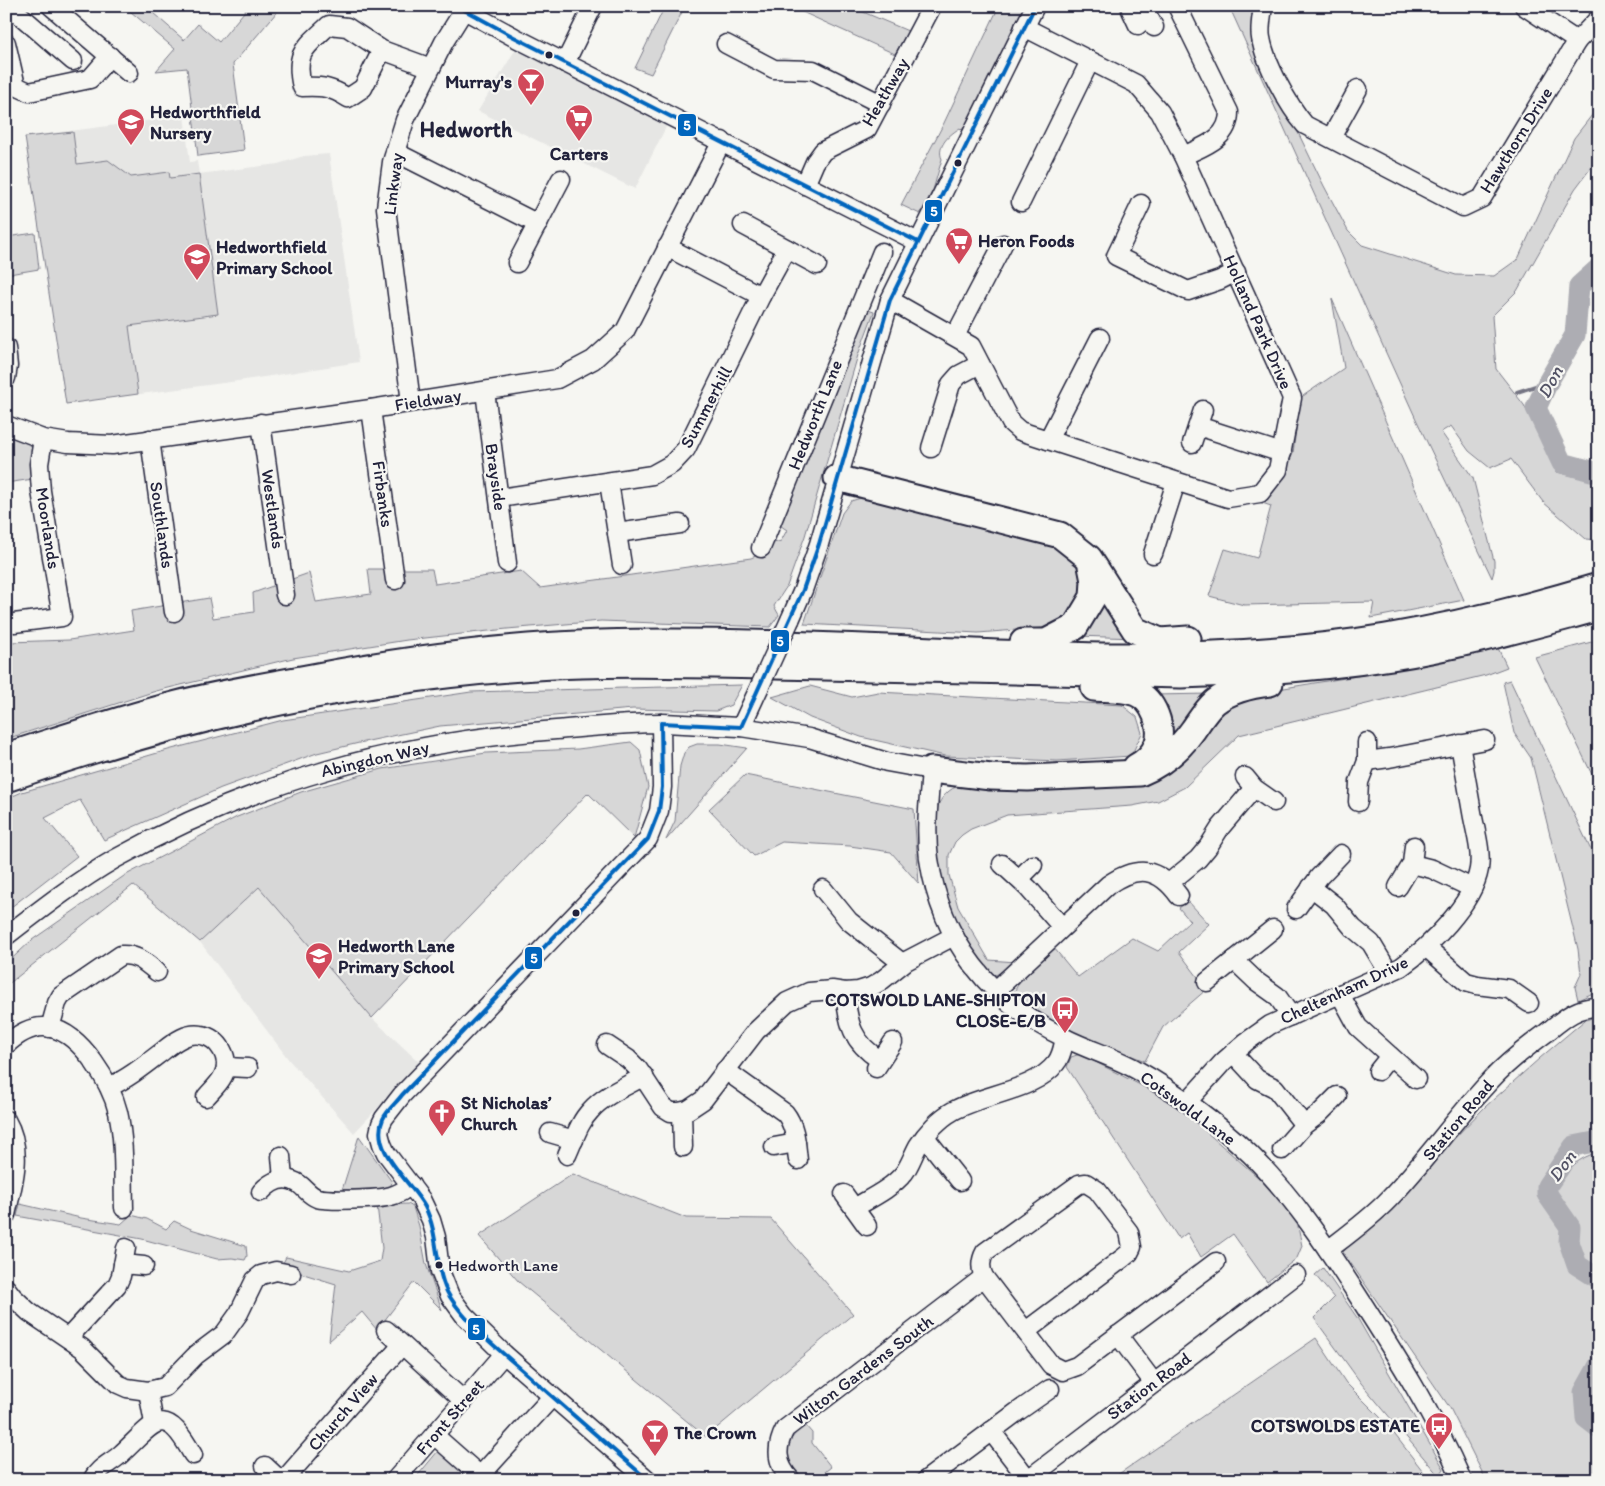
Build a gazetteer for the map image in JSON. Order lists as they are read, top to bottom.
{
  "streets": {
    "street": [
      "Heathway",
      "Hawthorn Drive",
      "Linkway",
      "Holland Park Drive",
      "Fieldway",
      "Summerhill",
      "Hedworth Lane",
      "Brayside",
      "Firbanks",
      "Westlands",
      "Southlands",
      "Moorlands",
      "Abingdon Way",
      "Cheltenham Drive",
      "Cotswold Lane",
      "Station Road",
      "Wilton Gardens South",
      "Church View",
      "Front Street"
    ]
  },
  "crossings": [
    ["Linkway", "Fieldway"],
    ["Holland Park Drive", "Hedworth Lane"],
    ["Fieldway", "Brayside"],
    ["Fieldway", "Firbanks"],
    ["Fieldway", "Westlands"],
    ["Fieldway", "Southlands"],
    ["Fieldway", "Moorlands"],
    ["Summerhill", "Brayside"],
    ["Hedworth Lane", "Abingdon Way"],
    ["Abingdon Way", "Cotswold Lane"],
    ["Cheltenham Drive", "Cotswold Lane"],
    ["Cotswold Lane", "Station Road"]
  ],
  "districts": ["Hedworth"],
  "water": ["Don"],
  "places": {
    "bar": ["Murray's", "The Crown"],
    "supermarket": ["Carters", "Heron Foods"],
    "school or university": ["Hedworthfield Nursery", "Hedworthfield Primary School", "Hedworth Lane Primary School"],
    "bus stop": ["COTSWOLD LANE-SHIPTON CLOSE-E/B", "COTSWOLDS ESTATE"],
    "church": ["St Nicholas’ Church"],
    "other": ["Hedworth Lane"]
  },
  "lines": ["transit line 5"]
}
